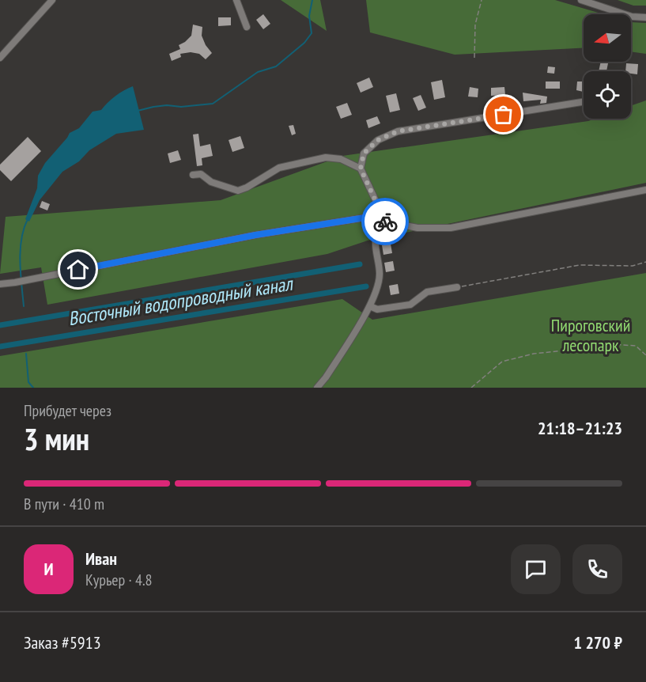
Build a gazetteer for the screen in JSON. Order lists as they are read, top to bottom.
{
  "water": ["Восточный водопроводный канал"],
  "parks": ["Пироговский лесопарк"],
  "north": "left",
  "page": {
    "heading": ["3 мин", "Прибудет через", "21:18–21:23"],
    "panel": [
      "Иван",
      "Курьер · 4.8",
      "Заказ #5913",
      "1 270 ₽"
    ],
    "bar": "В пути · 410 m",
    "round": "И"
  }
}
